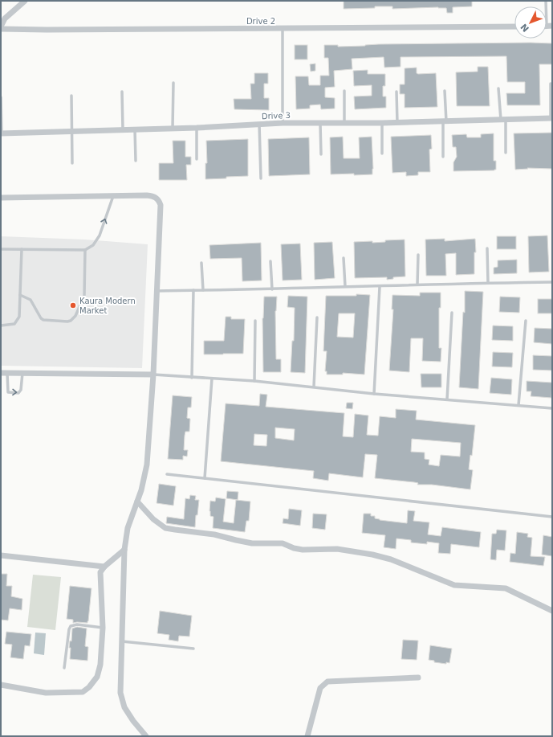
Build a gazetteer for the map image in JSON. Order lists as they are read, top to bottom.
{
  "streets": {
    "street": ["Drive 2", "Drive 3"]
  },
  "places": ["Kaura Modern Market"],
  "north": "bottom left"
}
